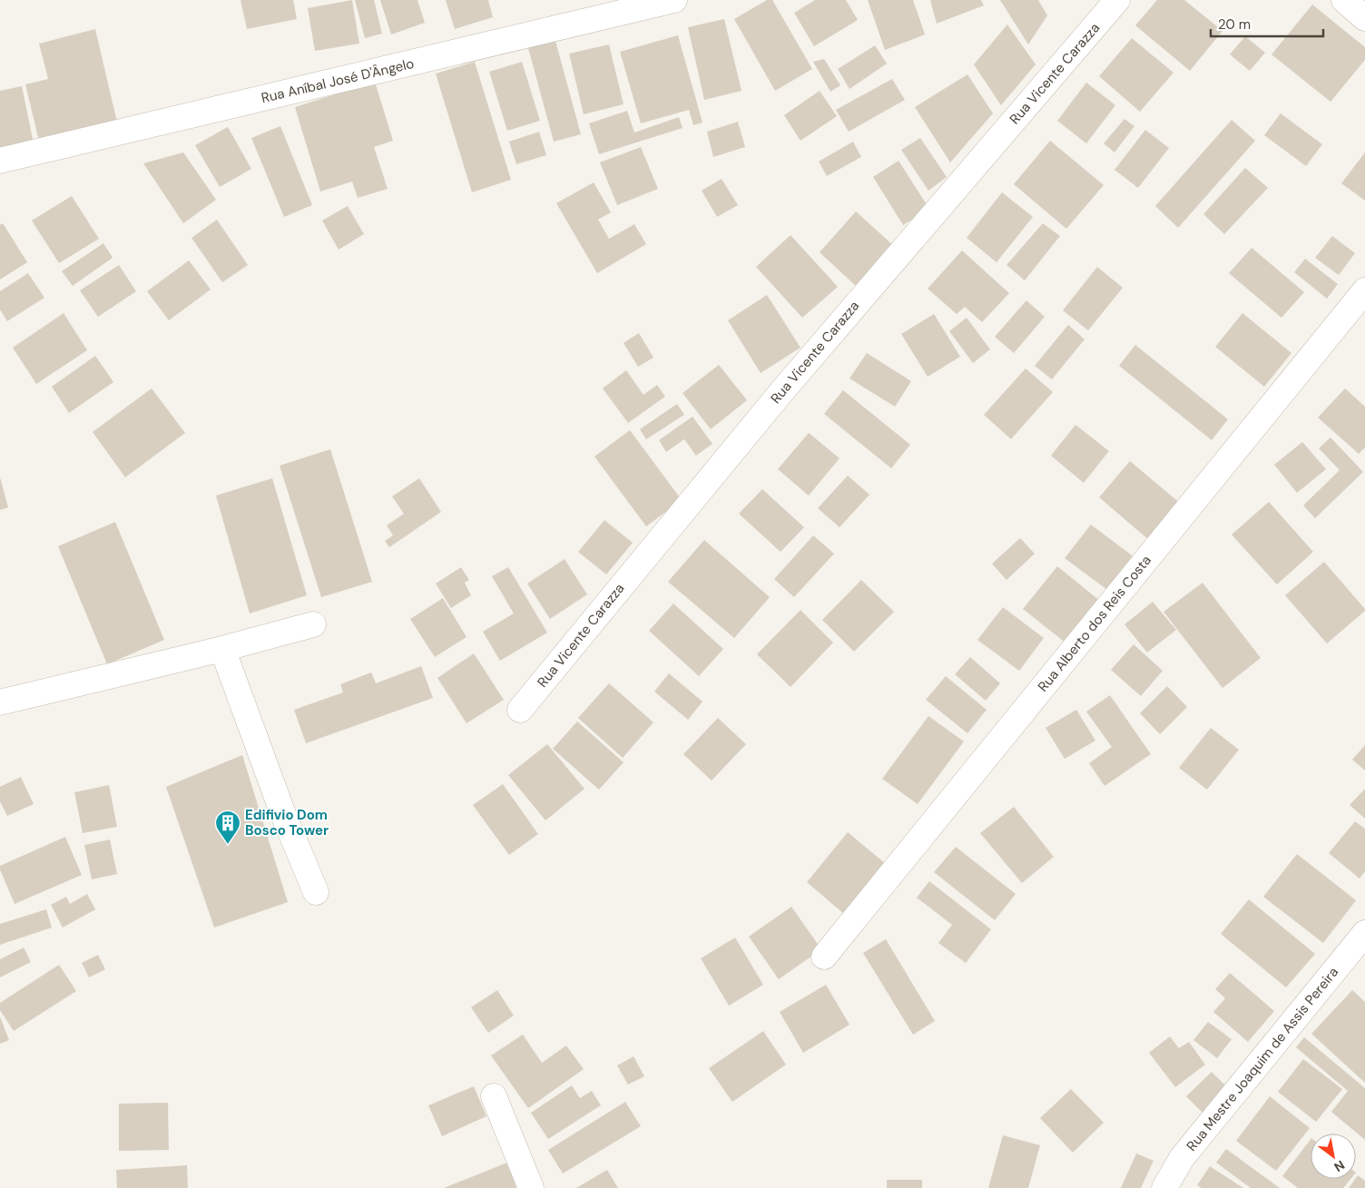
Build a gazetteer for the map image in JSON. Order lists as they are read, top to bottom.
{
  "streets": {
    "street": [
      "Rua Vicente Carazza",
      "Rua Aníbal José D'Ângelo",
      "Rua Alberto dos Reis Costa",
      "Rua Mestre Joaquim de Assis Pereira"
    ]
  },
  "places": {
    "building": ["Edifivio Dom Bosco Tower"]
  },
  "scale_bar": "20 m",
  "north": "bottom right"
}
